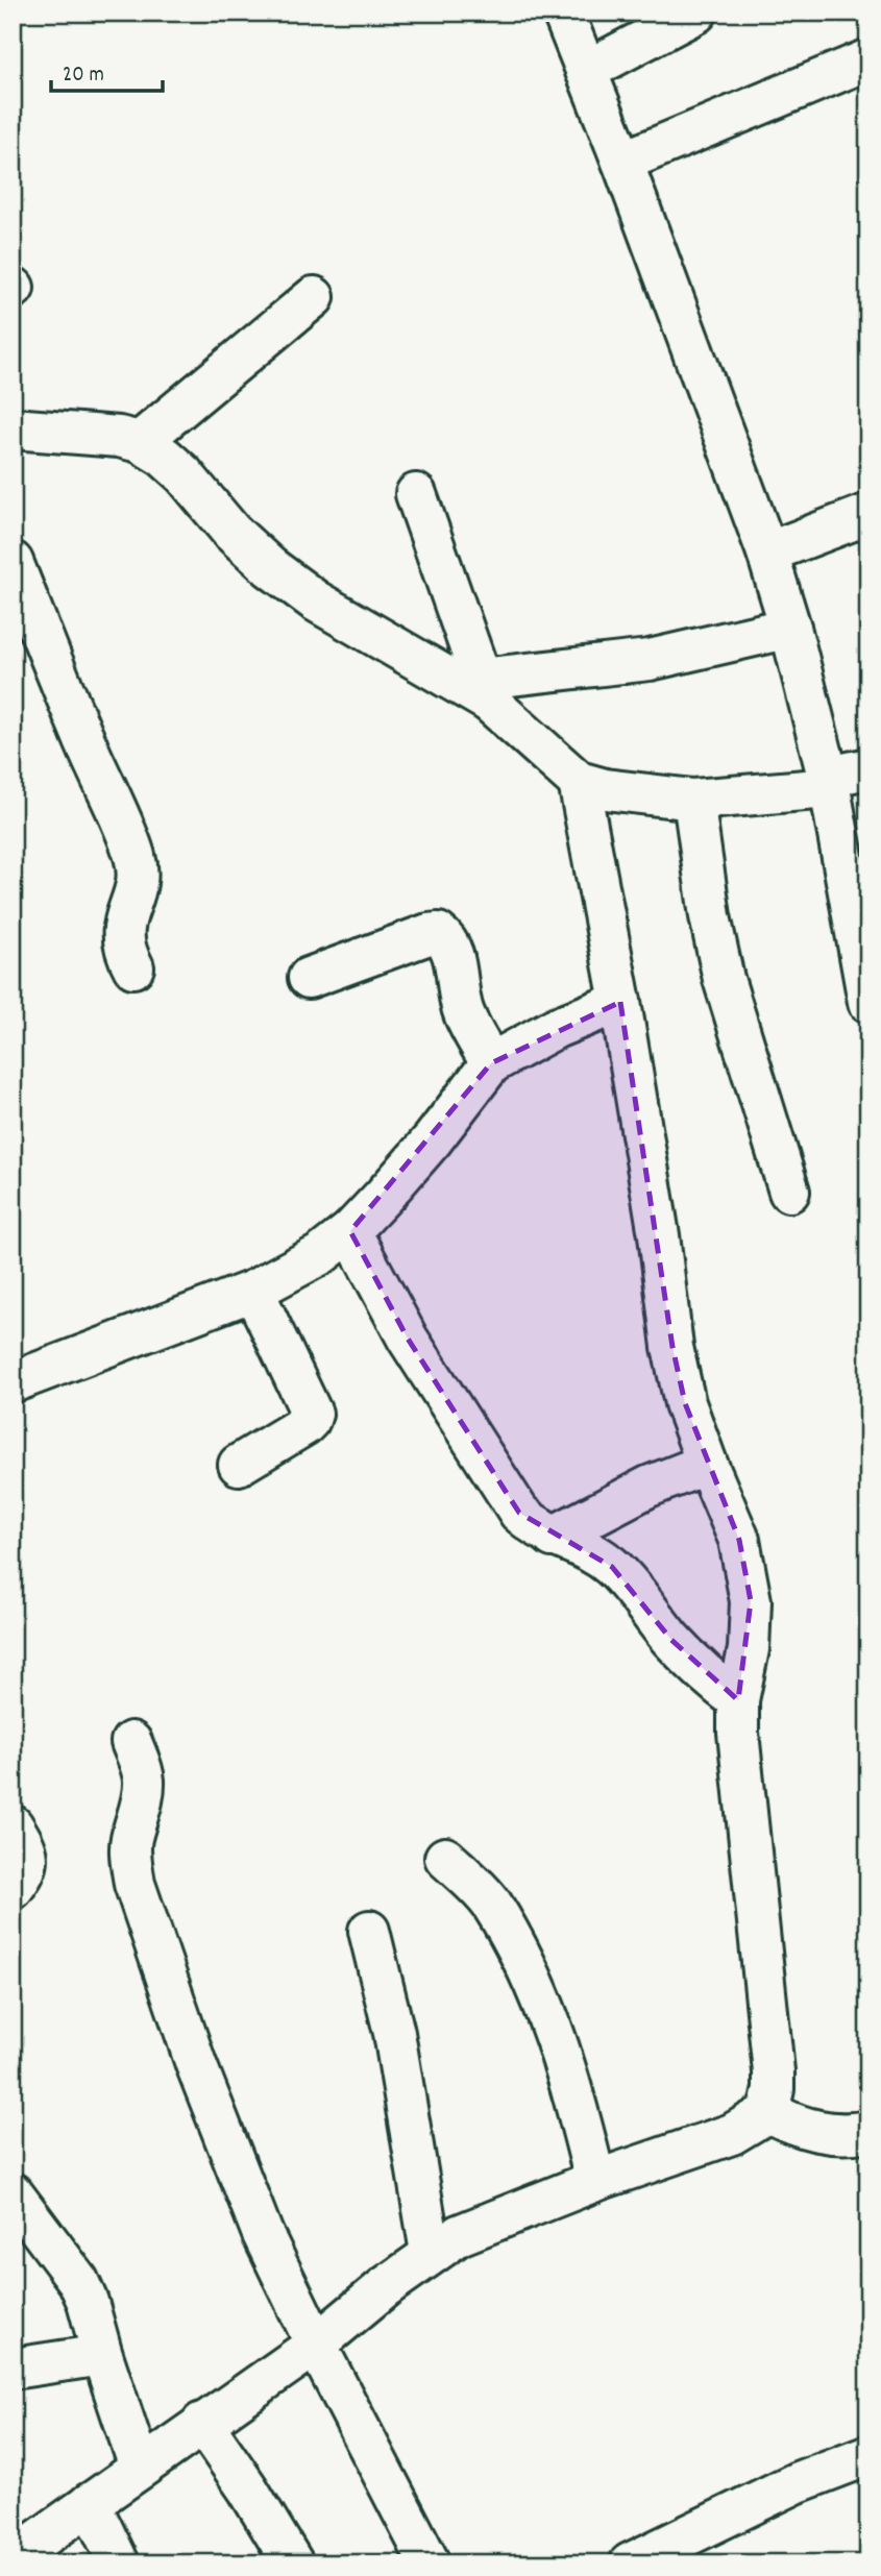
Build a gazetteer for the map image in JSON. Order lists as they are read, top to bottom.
{
  "scale_bar": "20 m"
}
